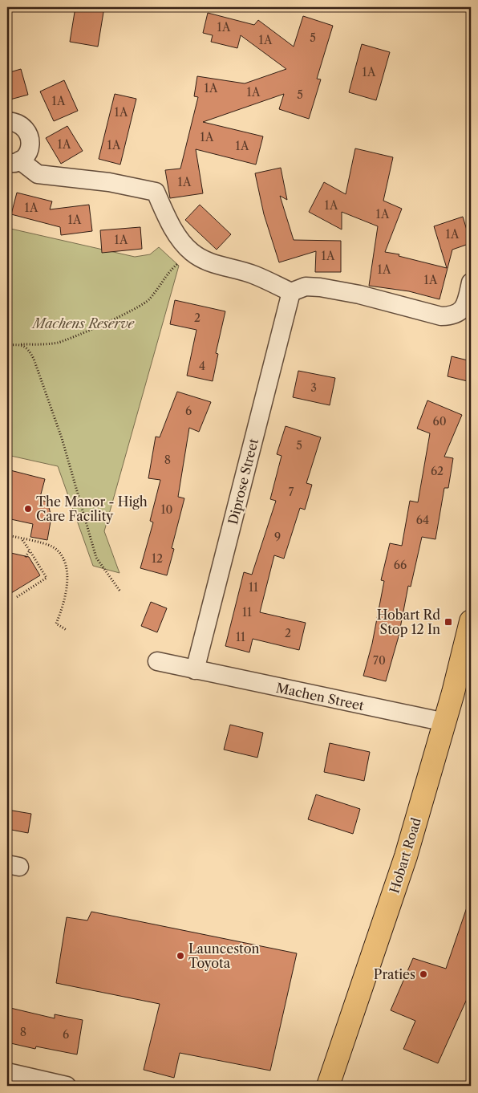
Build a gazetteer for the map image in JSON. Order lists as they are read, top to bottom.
{
  "streets": {
    "main road": ["Hobart Road"],
    "street": ["Diprose Street", "Machen Street"]
  },
  "crossings": [
    ["Diprose Street", "Machen Street"],
    ["Machen Street", "Hobart Road"]
  ],
  "parks": ["Machens Reserve"],
  "places": {
    "other": ["The Manor - High Care Facility", "Launceston Toyota", "Praties"],
    "transit": ["Hobart Rd Stop 12 In"]
  },
  "house_numbers": [
    "1A",
    "5",
    "1A",
    "1A",
    "1A",
    "1A",
    "5",
    "1A",
    "1A",
    "1A",
    "1A",
    "1A",
    "1A",
    "1A",
    "1A",
    "1A",
    "1A",
    "1A",
    "1A",
    "1A",
    "1A",
    "1A",
    "1A",
    "2",
    "4",
    "3",
    "6",
    "60",
    "5",
    "8",
    "62",
    "7",
    "10",
    "64",
    "9",
    "12",
    "66",
    "11",
    "11",
    "2",
    "11",
    "70",
    "8",
    "6"
  ]
}
